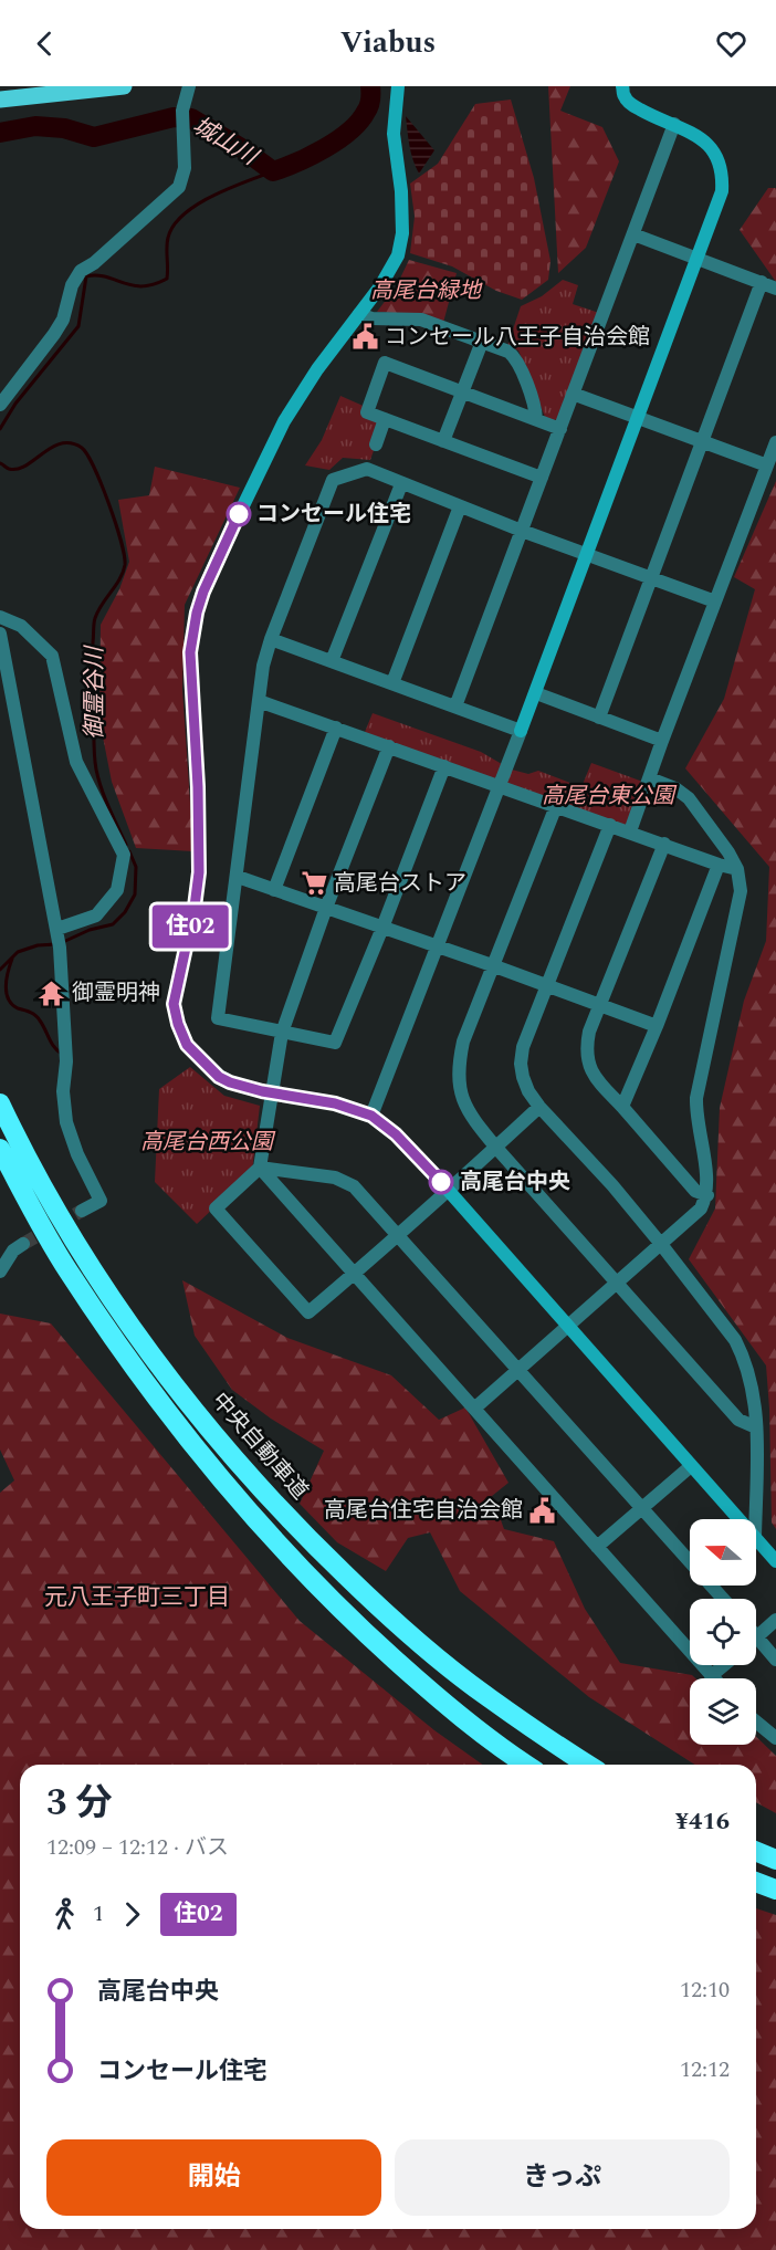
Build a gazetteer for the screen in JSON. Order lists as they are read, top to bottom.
{
  "streets": {
    "highway": ["中央自動車道"]
  },
  "districts": ["元八王子町三丁目"],
  "water": ["城山川", "御霊谷川"],
  "parks": ["高尾台緑地", "高尾台東公園", "高尾台西公園"],
  "places": {
    "public building": ["コンセール八王子自治会館", "高尾台住宅自治会館"],
    "other": ["コンセール住宅", "高尾台中央"],
    "supermarket": ["高尾台ストア"],
    "temple": ["御霊明神"]
  },
  "lines": ["bus line 住02"],
  "north": "left",
  "page": {
    "header": "Viabus",
    "on_map": "住02",
    "heading": ["3 分", "12:09 – 12:12 · バス", "¥416"],
    "legs": ["1", "住02"],
    "list": [
      {
        "name": "高尾台中央",
        "value": "12:10"
      },
      {
        "name": "コンセール住宅",
        "value": "12:12"
      }
    ],
    "buttons": ["開始", "きっぷ"]
  }
}
